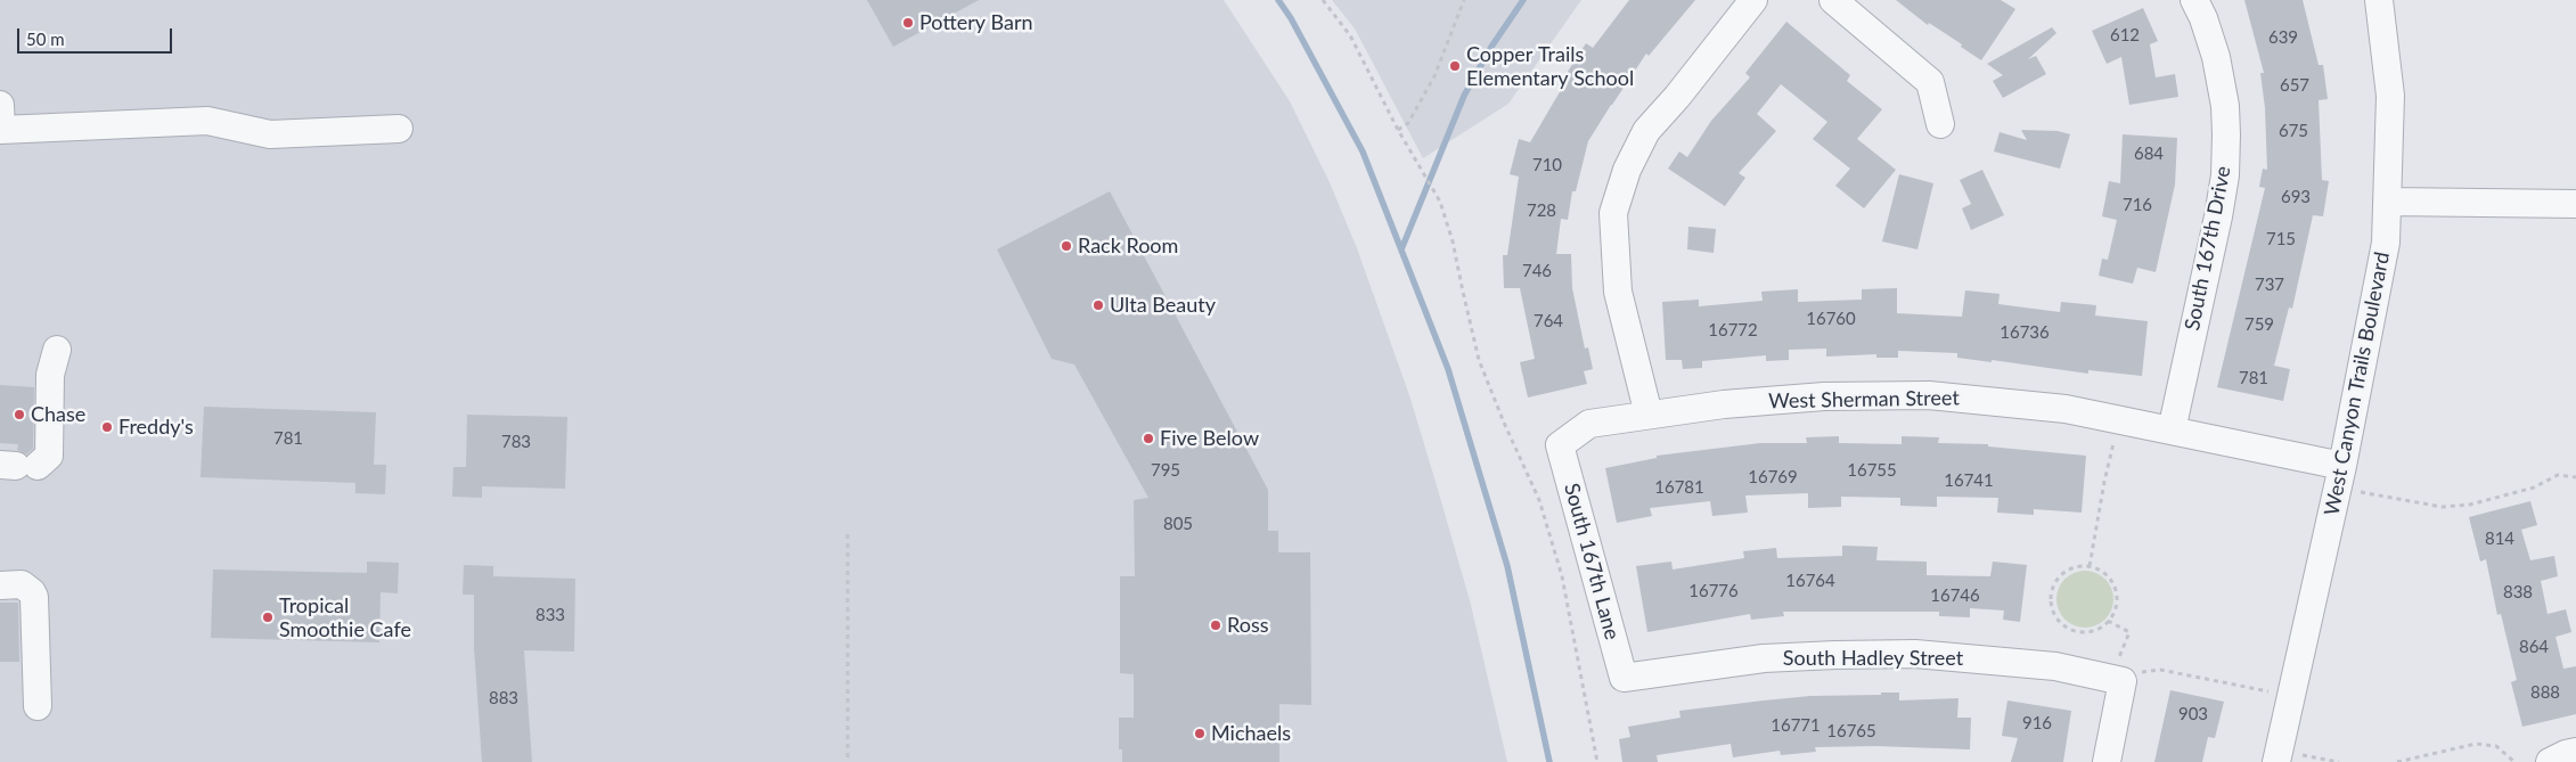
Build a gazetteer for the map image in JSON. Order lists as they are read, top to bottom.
{
  "streets": {
    "street": [
      "South 167th Drive",
      "West Canyon Trails Boulevard",
      "West Sherman Street",
      "South 167th Lane",
      "South Hadley Street"
    ]
  },
  "crossings": [
    ["South 167th Drive", "West Sherman Street"],
    ["West Canyon Trails Boulevard", "West Sherman Street"],
    ["West Sherman Street", "South 167th Lane"],
    ["South 167th Lane", "South Hadley Street"]
  ],
  "places": [
    "Pottery Barn",
    "Copper Trails Elementary School",
    "Rack Room",
    "Ulta Beauty",
    "Chase",
    "Freddy's",
    "Five Below",
    "Tropical Smoothie Cafe",
    "Ross",
    "Michaels"
  ],
  "house_numbers": [
    "612",
    "639",
    "657",
    "675",
    "684",
    "710",
    "693",
    "716",
    "728",
    "715",
    "746",
    "737",
    "16760",
    "764",
    "759",
    "16772",
    "16736",
    "781",
    "781",
    "783",
    "795",
    "16755",
    "16769",
    "16741",
    "16781",
    "805",
    "814",
    "16764",
    "16776",
    "838",
    "16746",
    "833",
    "864",
    "888",
    "883",
    "903",
    "916",
    "16771",
    "16765"
  ],
  "scale_bar": "50 m"
}
